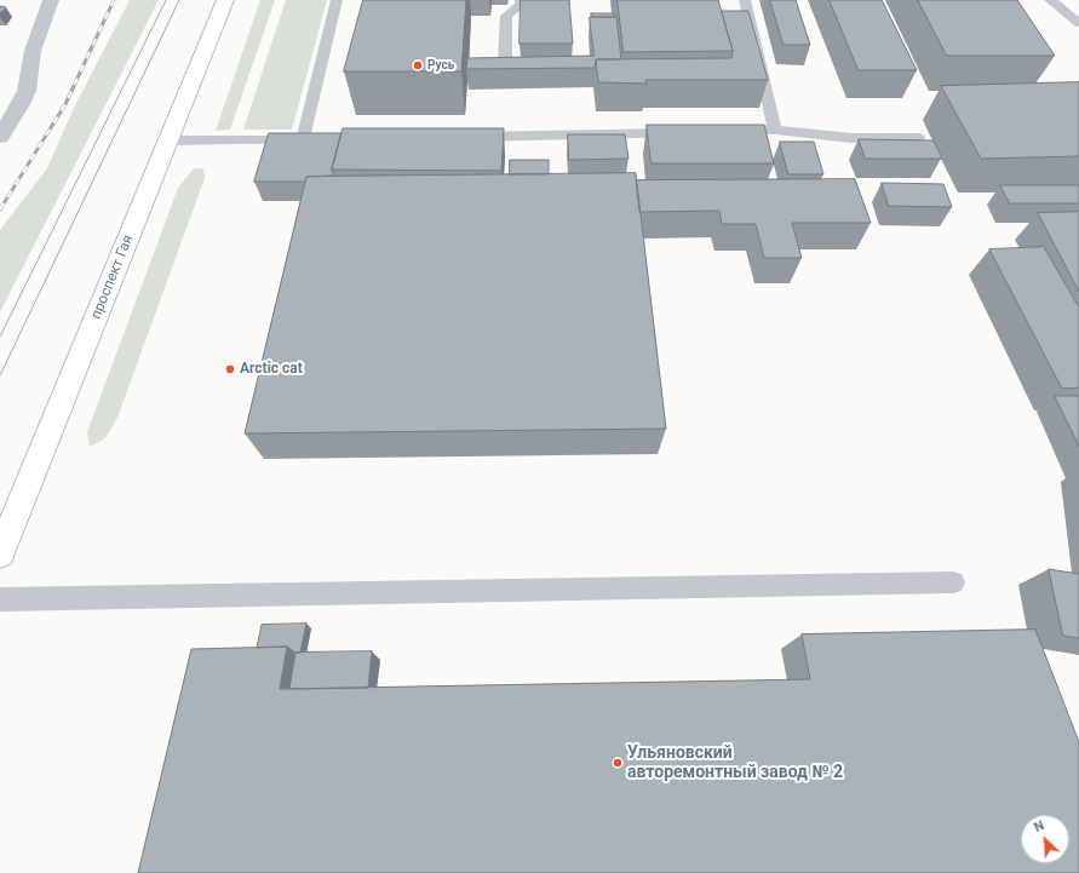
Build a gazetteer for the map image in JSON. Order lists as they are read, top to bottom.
{
  "streets": {
    "main road": ["проспект Гая"]
  },
  "places": ["Русь", "Arctic cat", "Ульяновский авторемонтный завод № 2"],
  "north": "top left"
}
